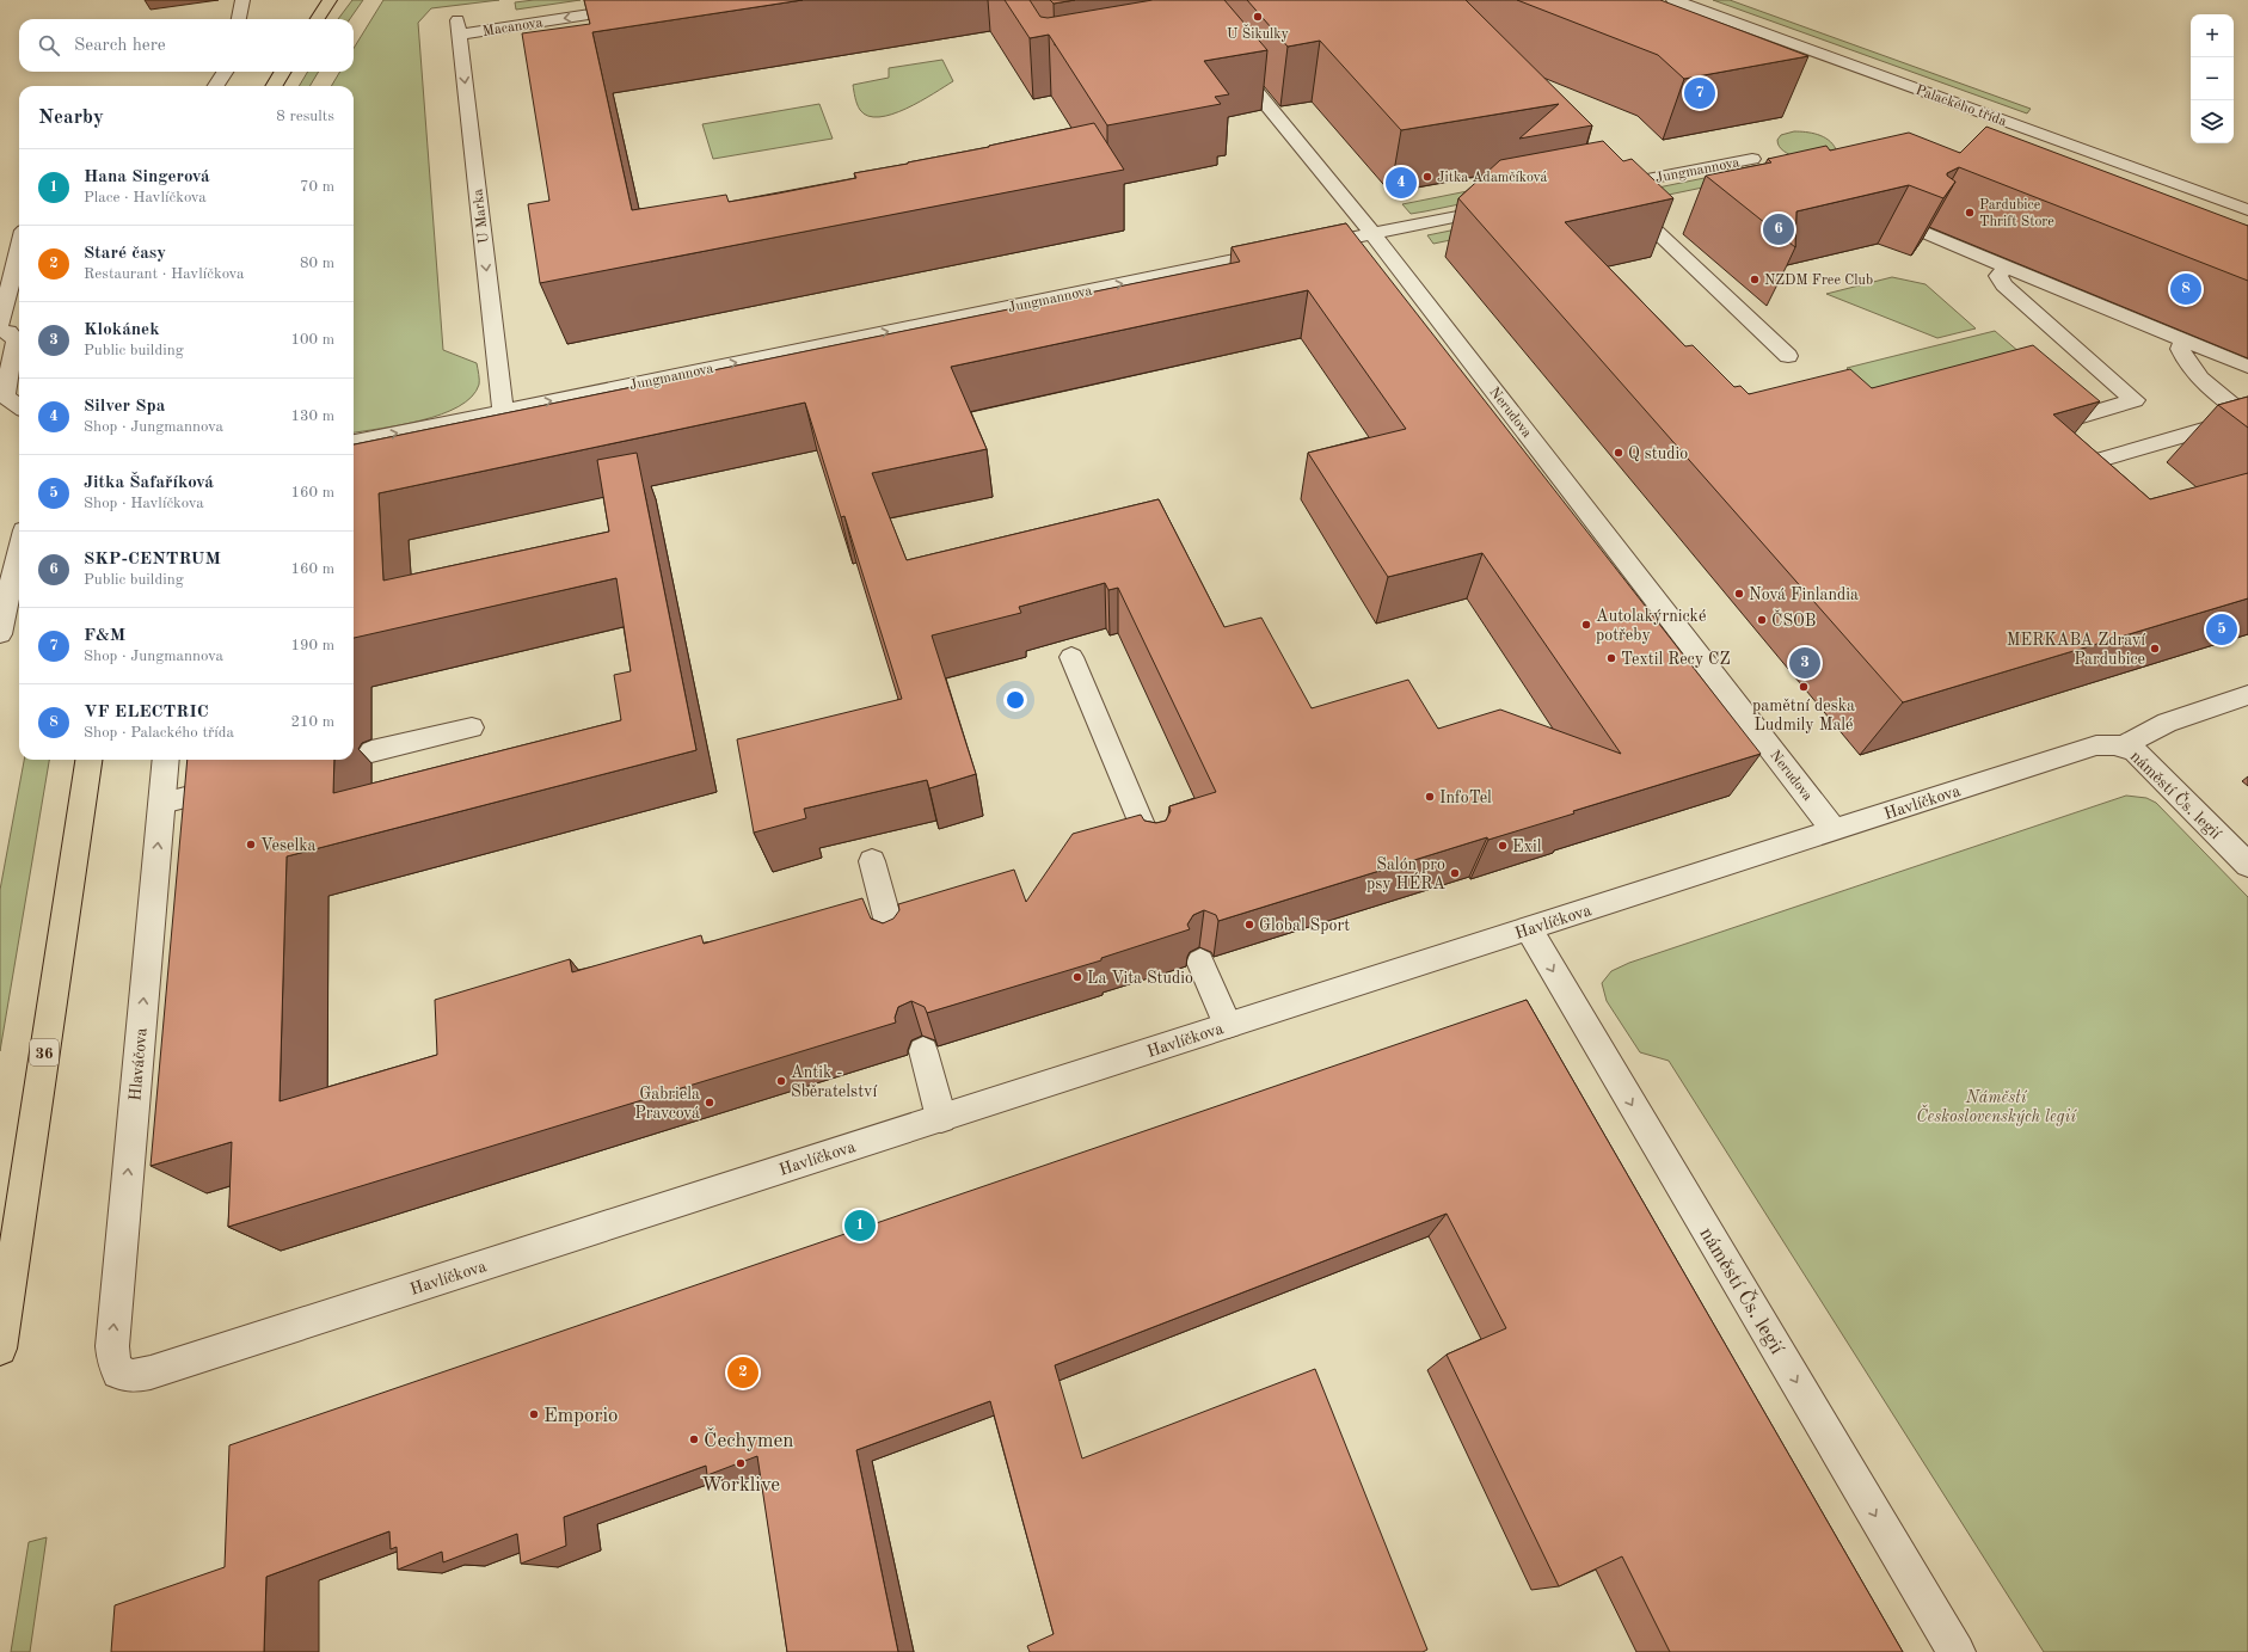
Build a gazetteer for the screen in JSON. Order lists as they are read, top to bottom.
{
  "streets": {
    "main road": ["36"],
    "street": [
      "Macanova",
      "Palackého třída",
      "Jungmannova",
      "U Marka",
      "Nerudova",
      "náměstí Čs. legií",
      "Havlíčkova",
      "Hlaváčova"
    ]
  },
  "crossings": [
    ["Macanova", "U Marka"],
    ["Jungmannova", "U Marka"],
    ["Nerudova", "Havlíčkova"],
    ["náměstí Čs. legií", "Havlíčkova"],
    ["Havlíčkova", "Hlaváčova"]
  ],
  "one_way": [
    "Macanova",
    "Jungmannova",
    "U Marka",
    "náměstí Čs. legií",
    "Hlaváčova"
  ],
  "parks": ["Náměstí Československých legií"],
  "places": [
    "U Šikulky",
    "Jitka Adamčíková",
    "Pardubice Thrift Store",
    "NZDM Free Club",
    "Q studio",
    "Nová Finlandia",
    "ČSOB",
    "Autolakýrnické potřeby",
    "MERKABA Zdraví Pardubice",
    "Textil Recy CZ",
    "pamětní deska Ludmily Malé",
    "InfoTel",
    "Veselka",
    "Exil",
    "Salón pro psy HÉRA",
    "Global Sport",
    "La Vita Studio",
    "Antik - Sběratelství",
    "Gabriela Pravcová",
    "Emporio",
    "Čechymen",
    "Worklive"
  ],
  "page": {
    "map_buttons": ["+", "−"],
    "search": "Search here",
    "pins": [
      "7",
      "4",
      "6",
      "8",
      "5",
      "3",
      "1",
      "2"
    ],
    "heading": ["Nearby", "8 results"],
    "list": [
      {
        "mark": "1",
        "name": "Hana Singerová",
        "note": "Place · Havlíčkova",
        "value": "70 m"
      },
      {
        "mark": "2",
        "name": "Staré časy",
        "note": "Restaurant · Havlíčkova",
        "value": "80 m"
      },
      {
        "mark": "3",
        "name": "Klokánek",
        "note": "Public building",
        "value": "100 m"
      },
      {
        "mark": "4",
        "name": "Silver Spa",
        "note": "Shop · Jungmannova",
        "value": "130 m"
      },
      {
        "mark": "5",
        "name": "Jitka Šafaříková",
        "note": "Shop · Havlíčkova",
        "value": "160 m"
      },
      {
        "mark": "6",
        "name": "SKP-CENTRUM",
        "note": "Public building",
        "value": "160 m"
      },
      {
        "mark": "7",
        "name": "F&M",
        "note": "Shop · Jungmannova",
        "value": "190 m"
      },
      {
        "mark": "8",
        "name": "VF ELECTRIC",
        "note": "Shop · Palackého třída",
        "value": "210 m"
      }
    ]
  }
}
